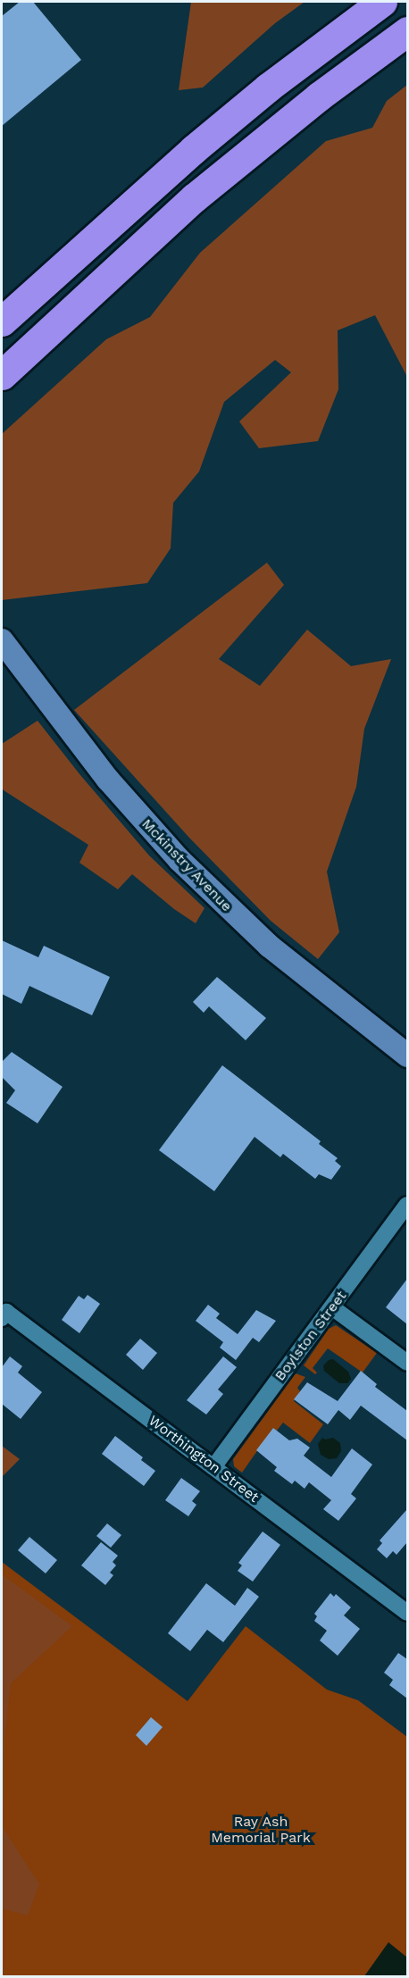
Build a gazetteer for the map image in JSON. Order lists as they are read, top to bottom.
{
  "streets": {
    "street": ["Mckinstry Avenue", "Boylston Street", "Worthington Street"]
  },
  "crossings": [
    ["Boylston Street", "Worthington Street"]
  ],
  "parks": ["Ray Ash Memorial Park"]
}
